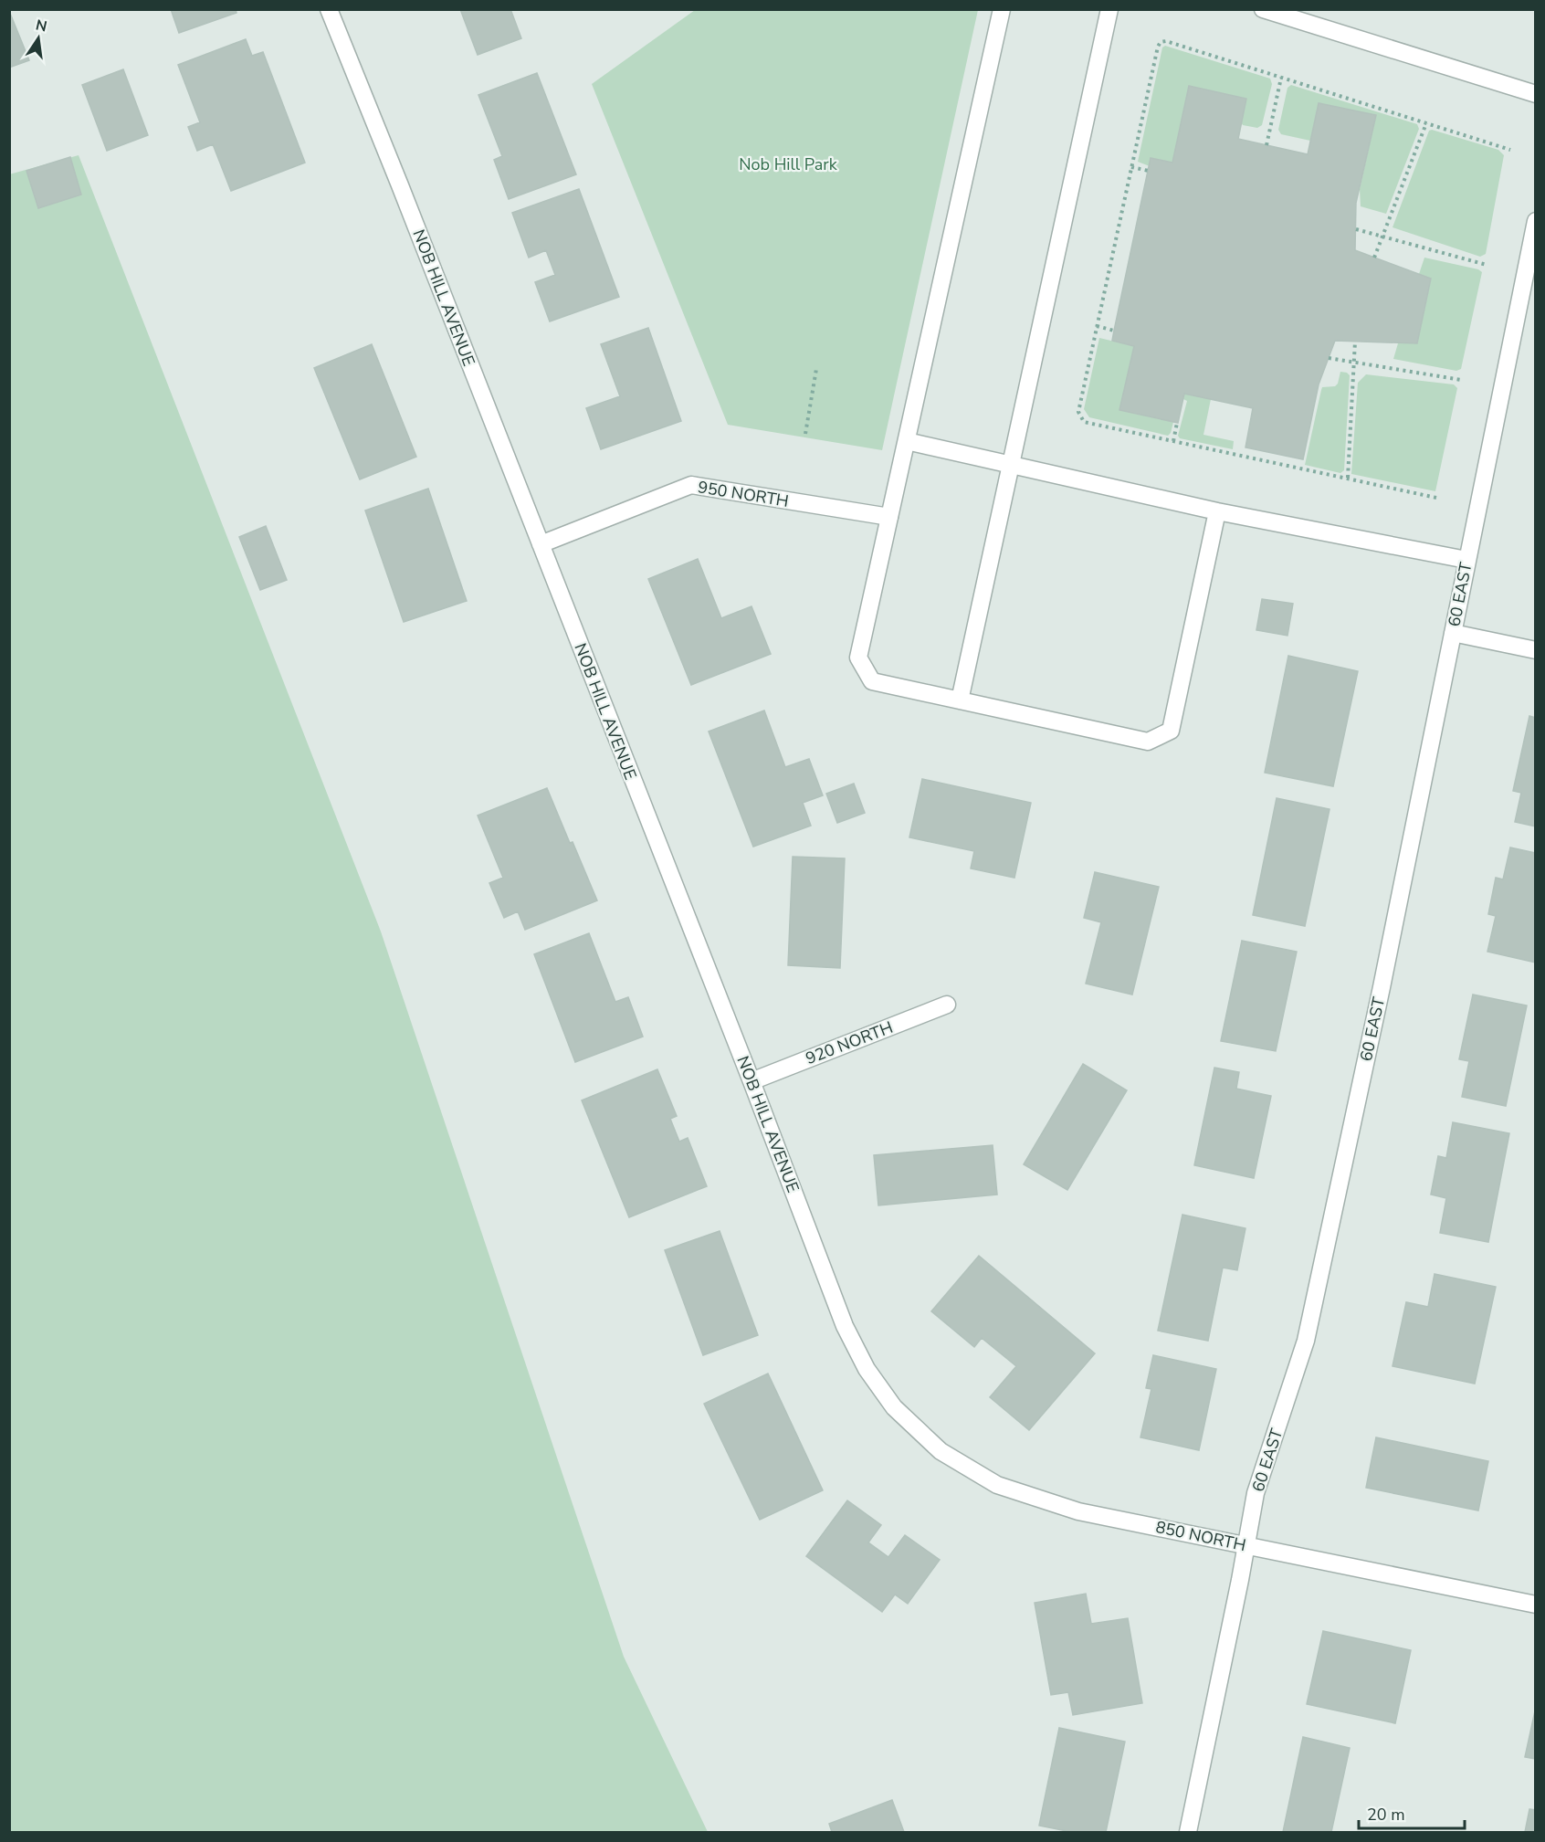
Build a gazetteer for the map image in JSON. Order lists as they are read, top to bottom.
{
  "streets": {
    "street": [
      "NOB HILL AVENUE",
      "950 NORTH",
      "60 EAST",
      "920 NORTH",
      "850 NORTH"
    ]
  },
  "crossings": [
    ["NOB HILL AVENUE", "950 NORTH"],
    ["NOB HILL AVENUE", "920 NORTH"],
    ["NOB HILL AVENUE", "850 NORTH"],
    ["60 EAST", "850 NORTH"]
  ],
  "parks": ["Nob Hill Park"],
  "scale_bar": "20 m",
  "north": "top"
}
